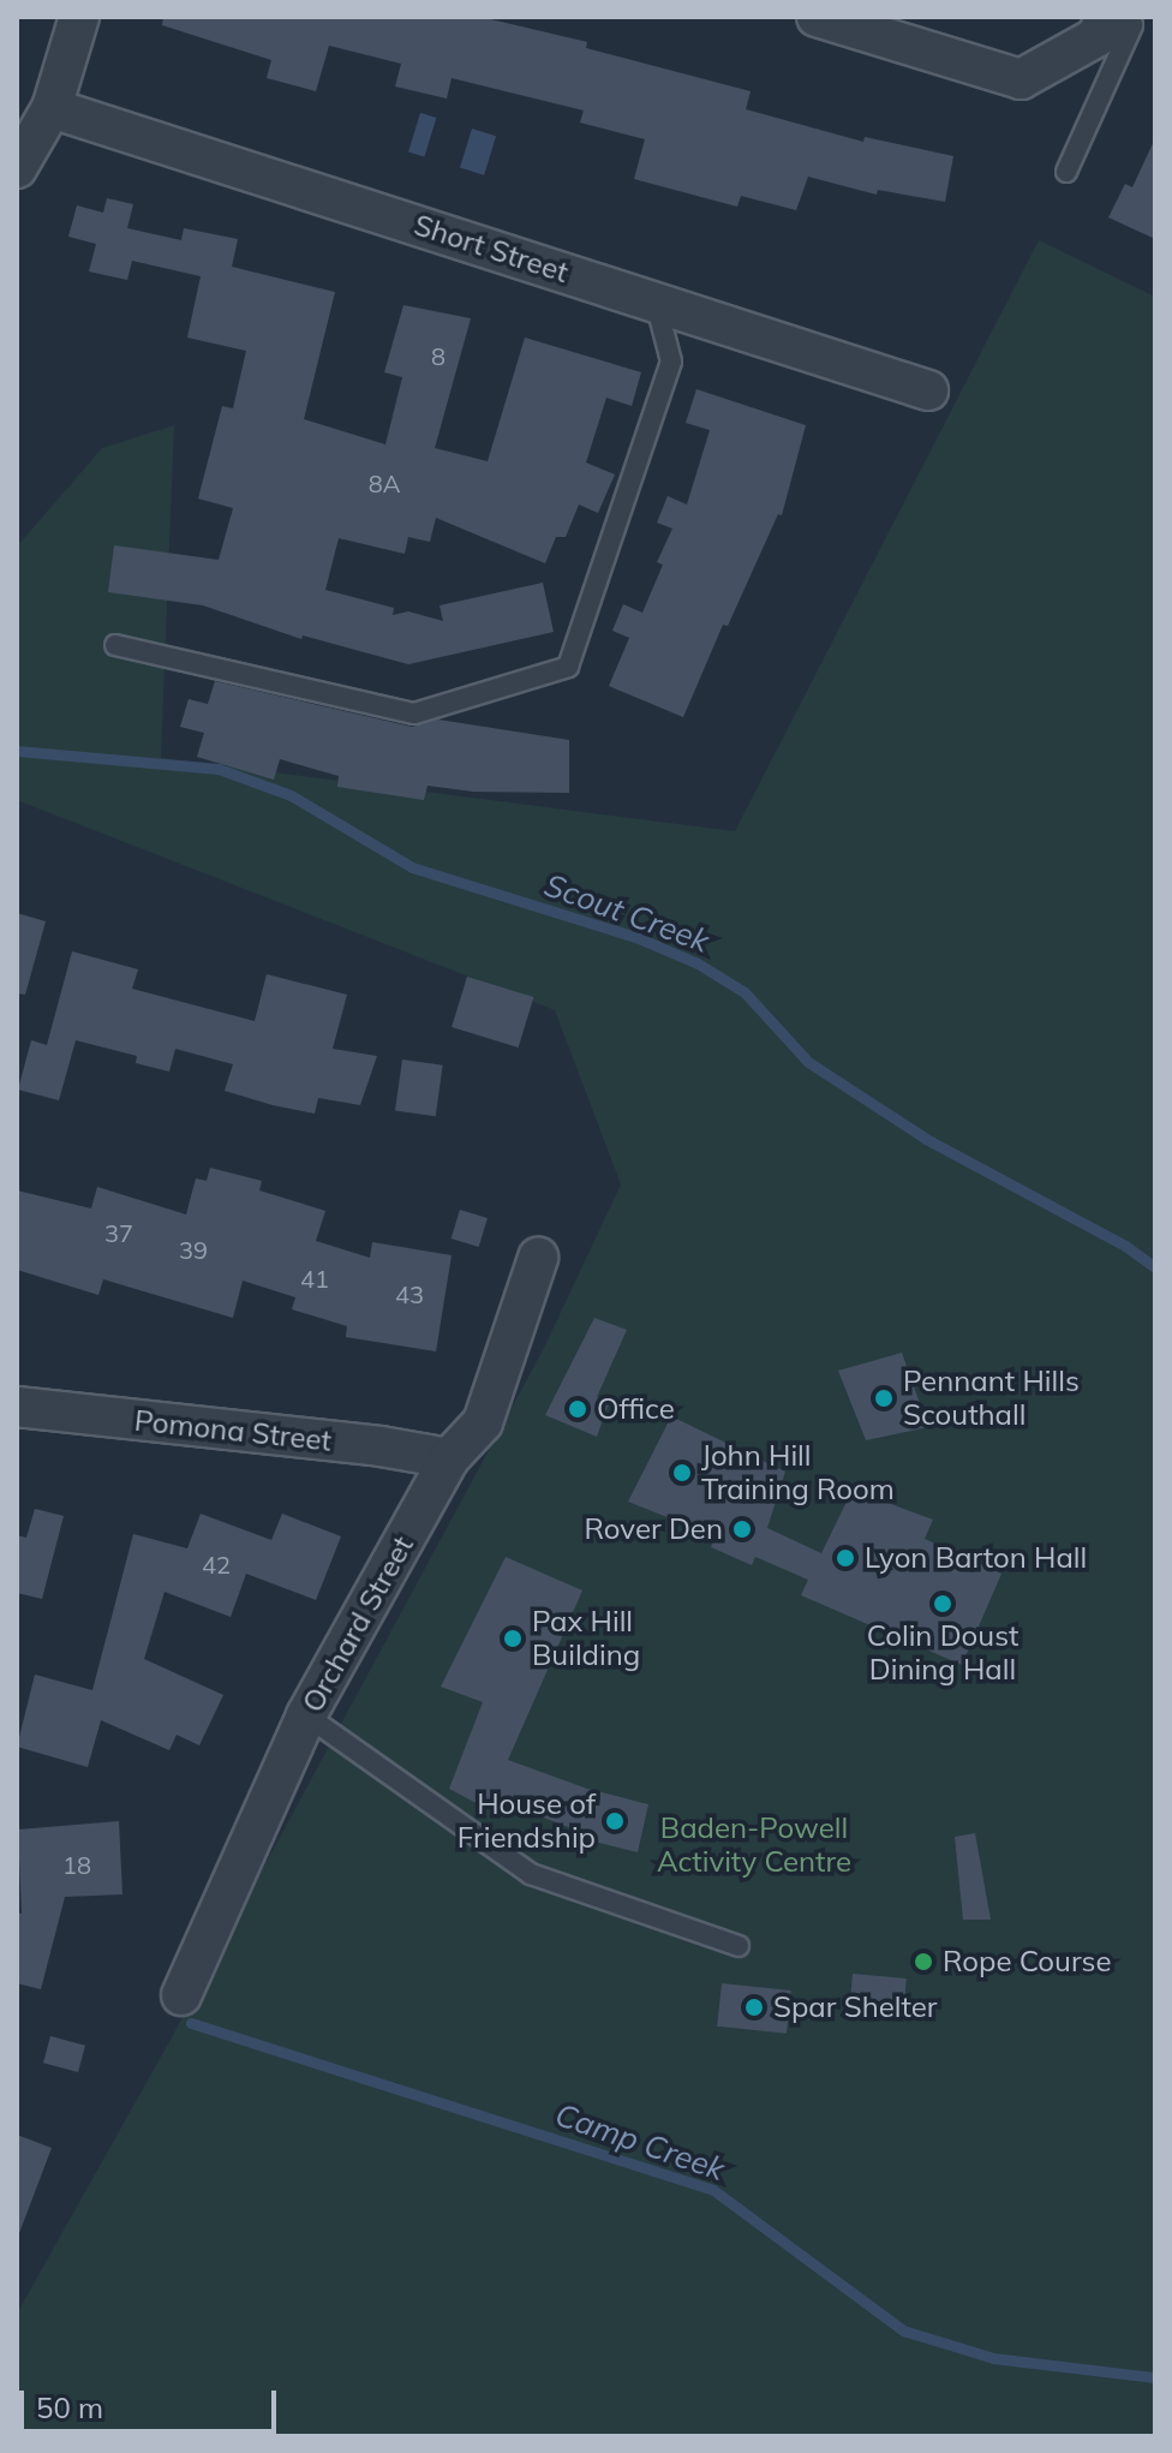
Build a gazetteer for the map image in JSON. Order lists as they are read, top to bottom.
{
  "streets": {
    "street": ["Short Street", "Pomona Street", "Orchard Street"]
  },
  "crossings": [
    ["Pomona Street", "Orchard Street"]
  ],
  "water": ["Scout Creek", "Camp Creek"],
  "parks": ["Baden-Powell Activity Centre"],
  "places": [
    "Pennant Hills Scouthall",
    "Office",
    "John Hill Training Room",
    "Rover Den",
    "Lyon Barton Hall",
    "Colin Doust Dining Hall",
    "Pax Hill Building",
    "House of Friendship",
    "Rope Course",
    "Spar Shelter"
  ],
  "house_numbers": [
    "8",
    "8A",
    "37",
    "39",
    "41",
    "43",
    "42",
    "18"
  ],
  "scale_bar": "50 m"
}
